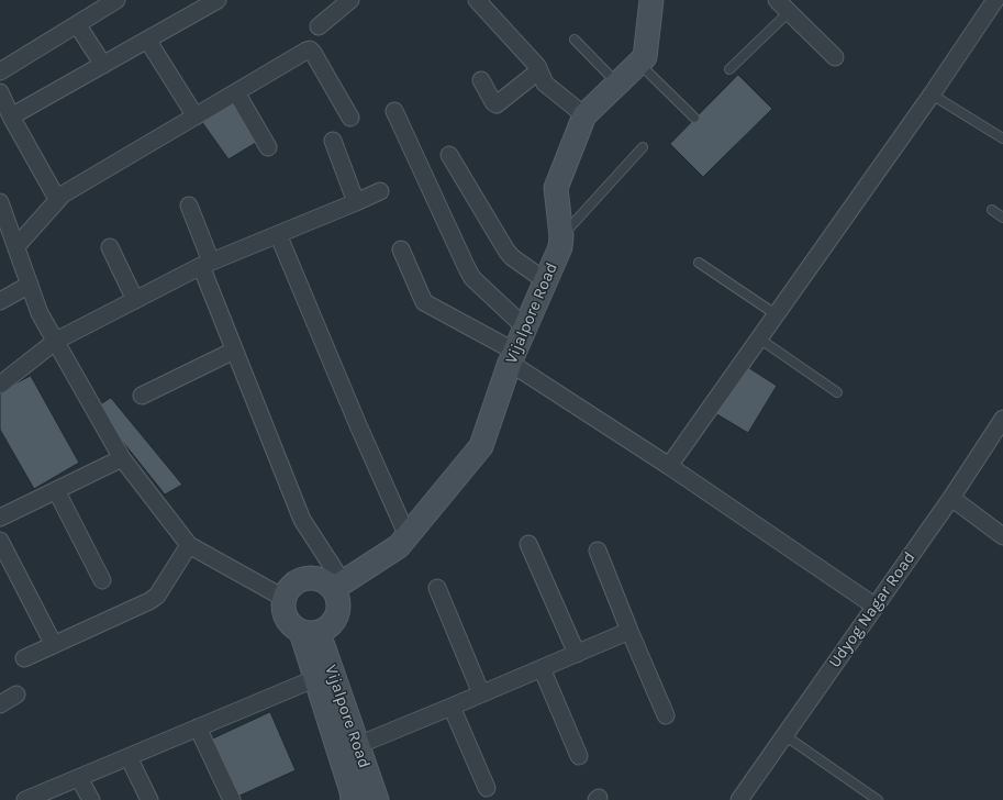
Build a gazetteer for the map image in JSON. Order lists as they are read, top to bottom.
{
  "streets": {
    "main road": ["Vijalpore Road"],
    "street": ["Udyog Nagar Road"]
  }
}
